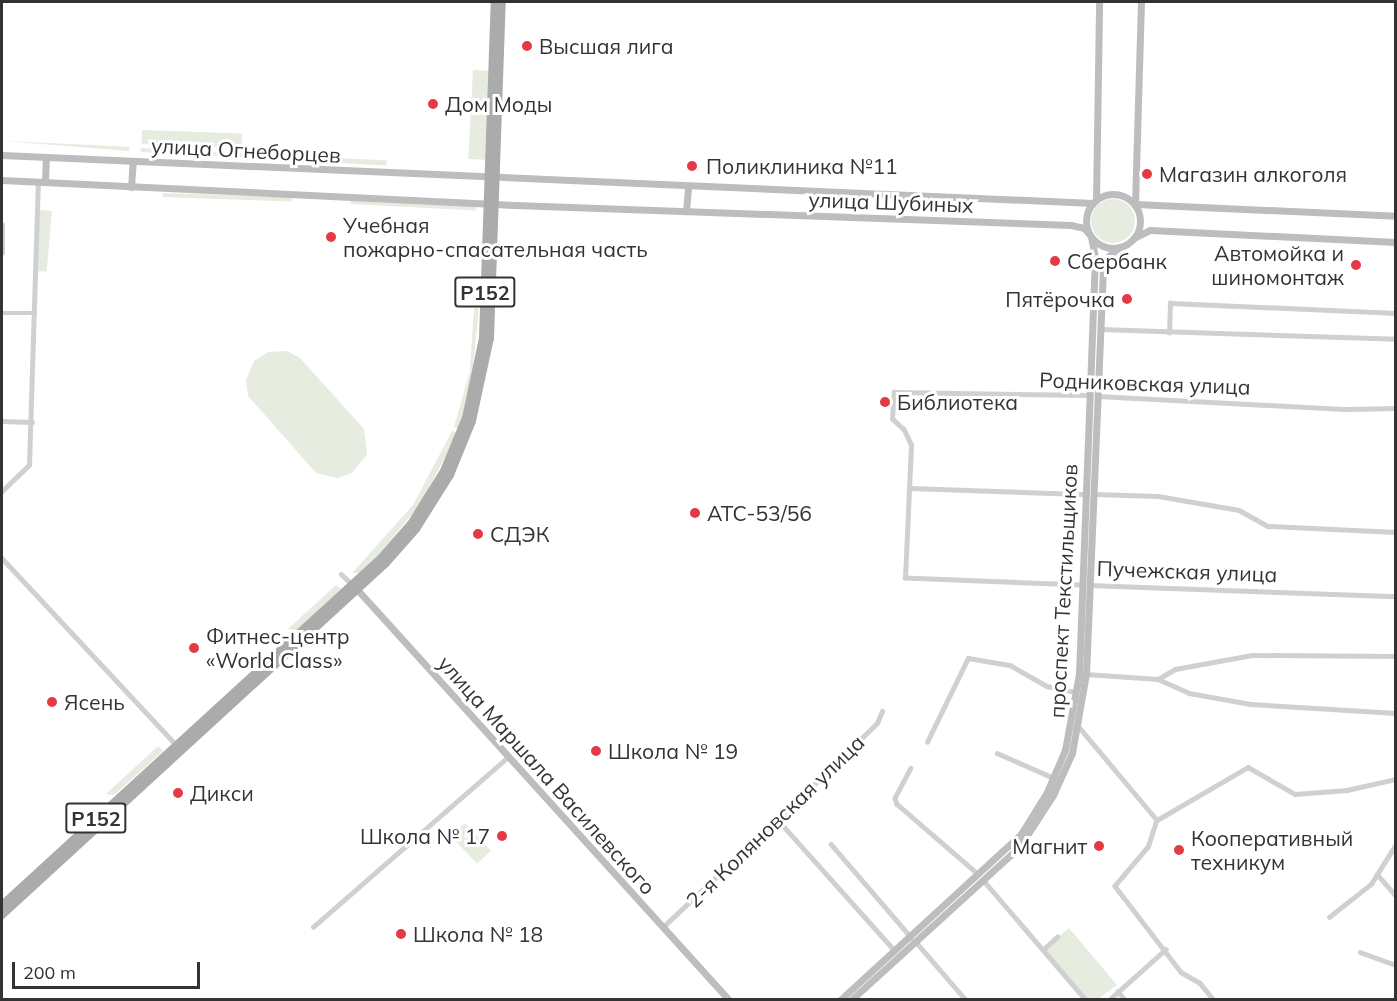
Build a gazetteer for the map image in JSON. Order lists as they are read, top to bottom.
{
  "streets": {
    "main road": [
      "улица Огнеборцев",
      "улица Шубиных",
      "Р152",
      "проспект Текстильщиков",
      "улица Маршала Василевского"
    ],
    "street": ["Родниковская улица", "Пучежская улица", "2-я Коляновская улица"]
  },
  "crossings": [
    ["улица Огнеборцев", "улица Шубиных"],
    ["улица Огнеборцев", "Р152"],
    ["улица Шубиных", "Р152"],
    ["улица Шубиных", "проспект Текстильщиков"],
    ["Р152", "улица Маршала Василевского"],
    ["Родниковская улица", "Пучежская улица"],
    ["Родниковская улица", "проспект Текстильщиков"],
    ["Пучежская улица", "проспект Текстильщиков"],
    ["улица Маршала Василевского", "2-я Коляновская улица"]
  ],
  "places": [
    "Высшая лига",
    "Дом Моды",
    "Поликлиника №11",
    "Магазин алкоголя",
    "Учебная пожарно-спасательная часть",
    "Сбербанк",
    "Автомойка и шиномонтаж",
    "Пятёрочка",
    "Библиотека",
    "АТС-53/56",
    "СДЭК",
    "Фитнес-центр «World Class»",
    "Ясень",
    "Школа № 19",
    "Дикси",
    "Школа № 17",
    "Магнит",
    "Кооперативный техникум",
    "Школа № 18"
  ],
  "scale_bar": "200 m"
}
